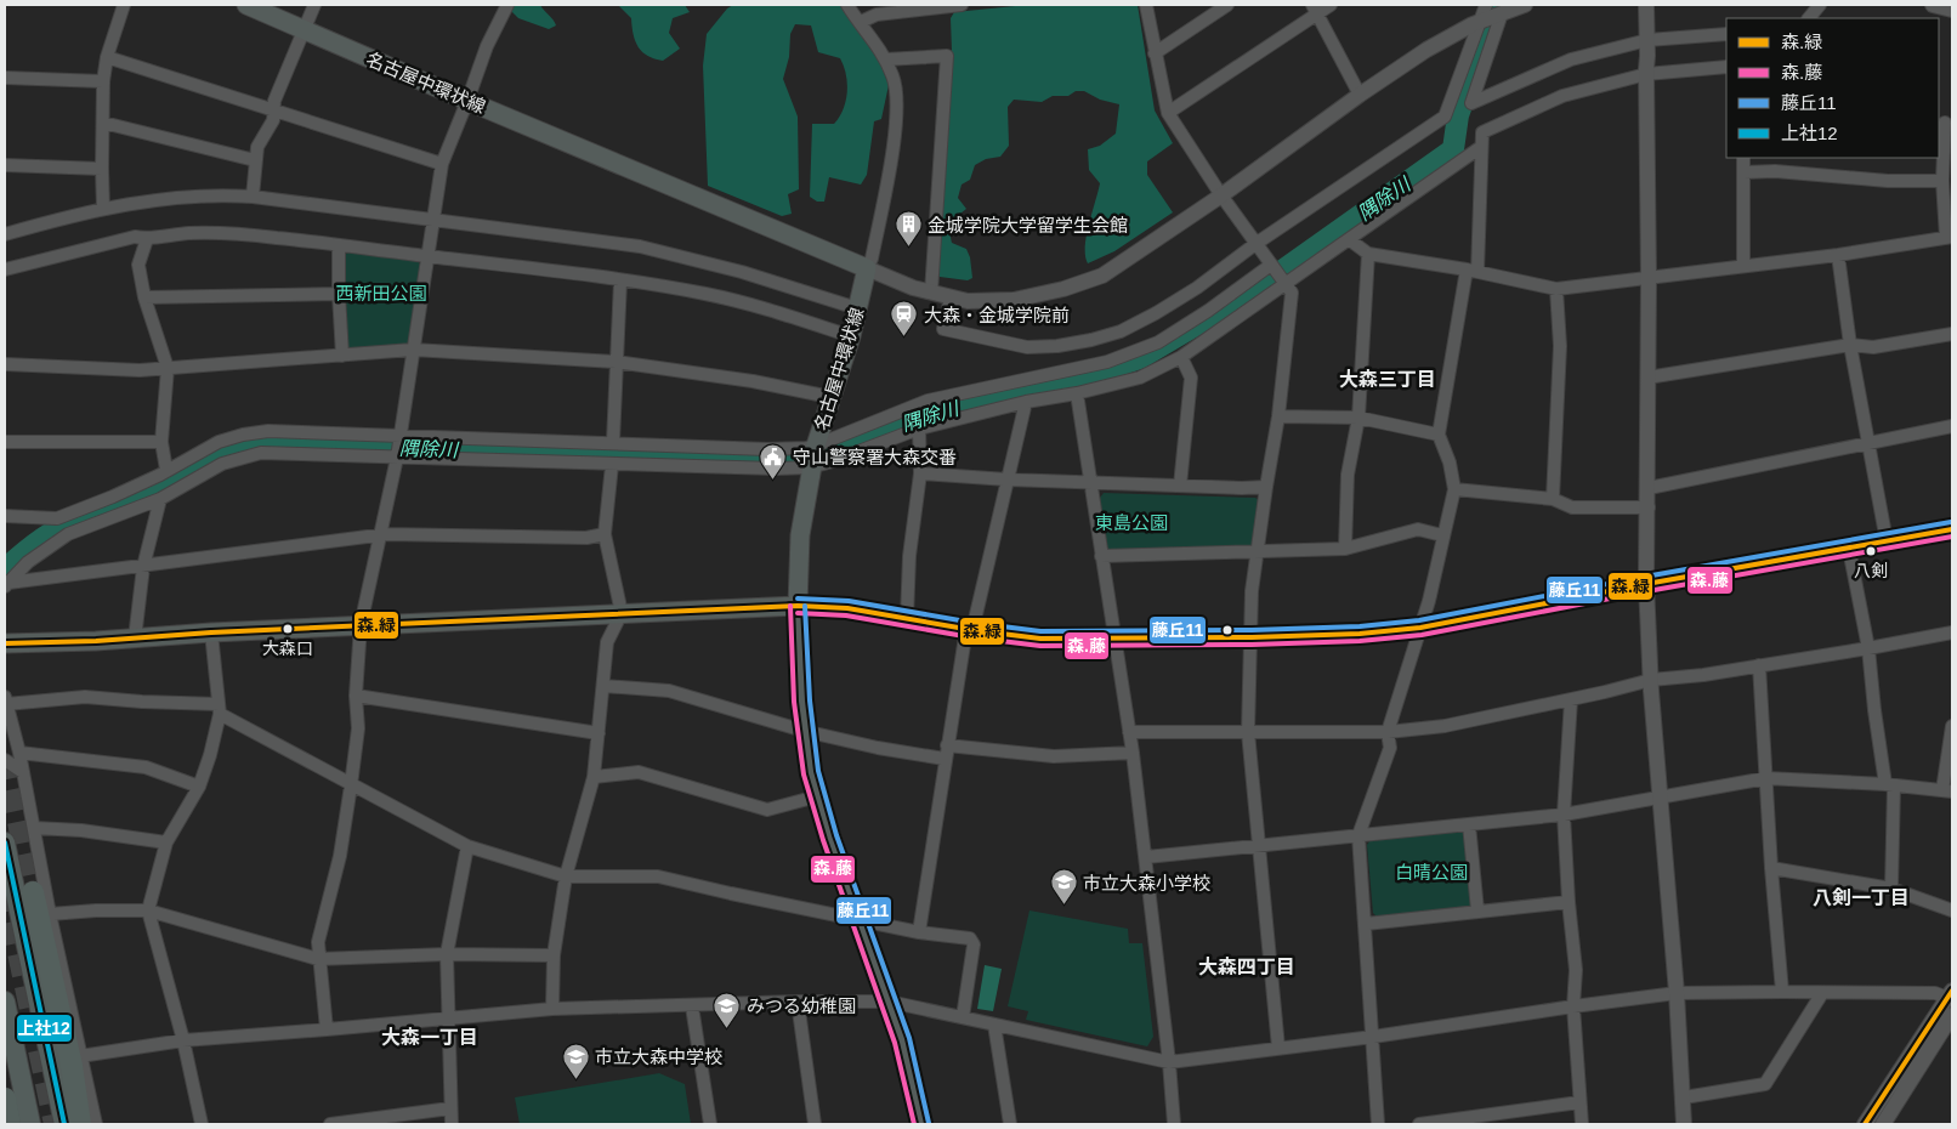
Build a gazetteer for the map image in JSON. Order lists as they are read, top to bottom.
{
  "streets": {
    "main road": ["名古屋中環状線"]
  },
  "districts": [
    "大森三丁目",
    "八剣一丁目",
    "大森四丁目",
    "大森一丁目"
  ],
  "water": ["隅除川"],
  "parks": ["西新田公園", "東島公園", "白晴公園"],
  "places": {
    "building": ["金城学院大学留学生会館"],
    "station": ["大森・金城学院前"],
    "public building": ["守山警察署大森交番"],
    "other": ["八剣", "大森口"],
    "school or university": ["市立大森小学校", "みつる幼稚園", "市立大森中学校"]
  },
  "lines": [
    "transit line 藤丘11",
    "transit line 森.緑",
    "transit line 森.藤",
    "transit line 上社12"
  ],
  "legend": [
    "森.緑",
    "森.藤",
    "藤丘11",
    "上社12"
  ]
}
